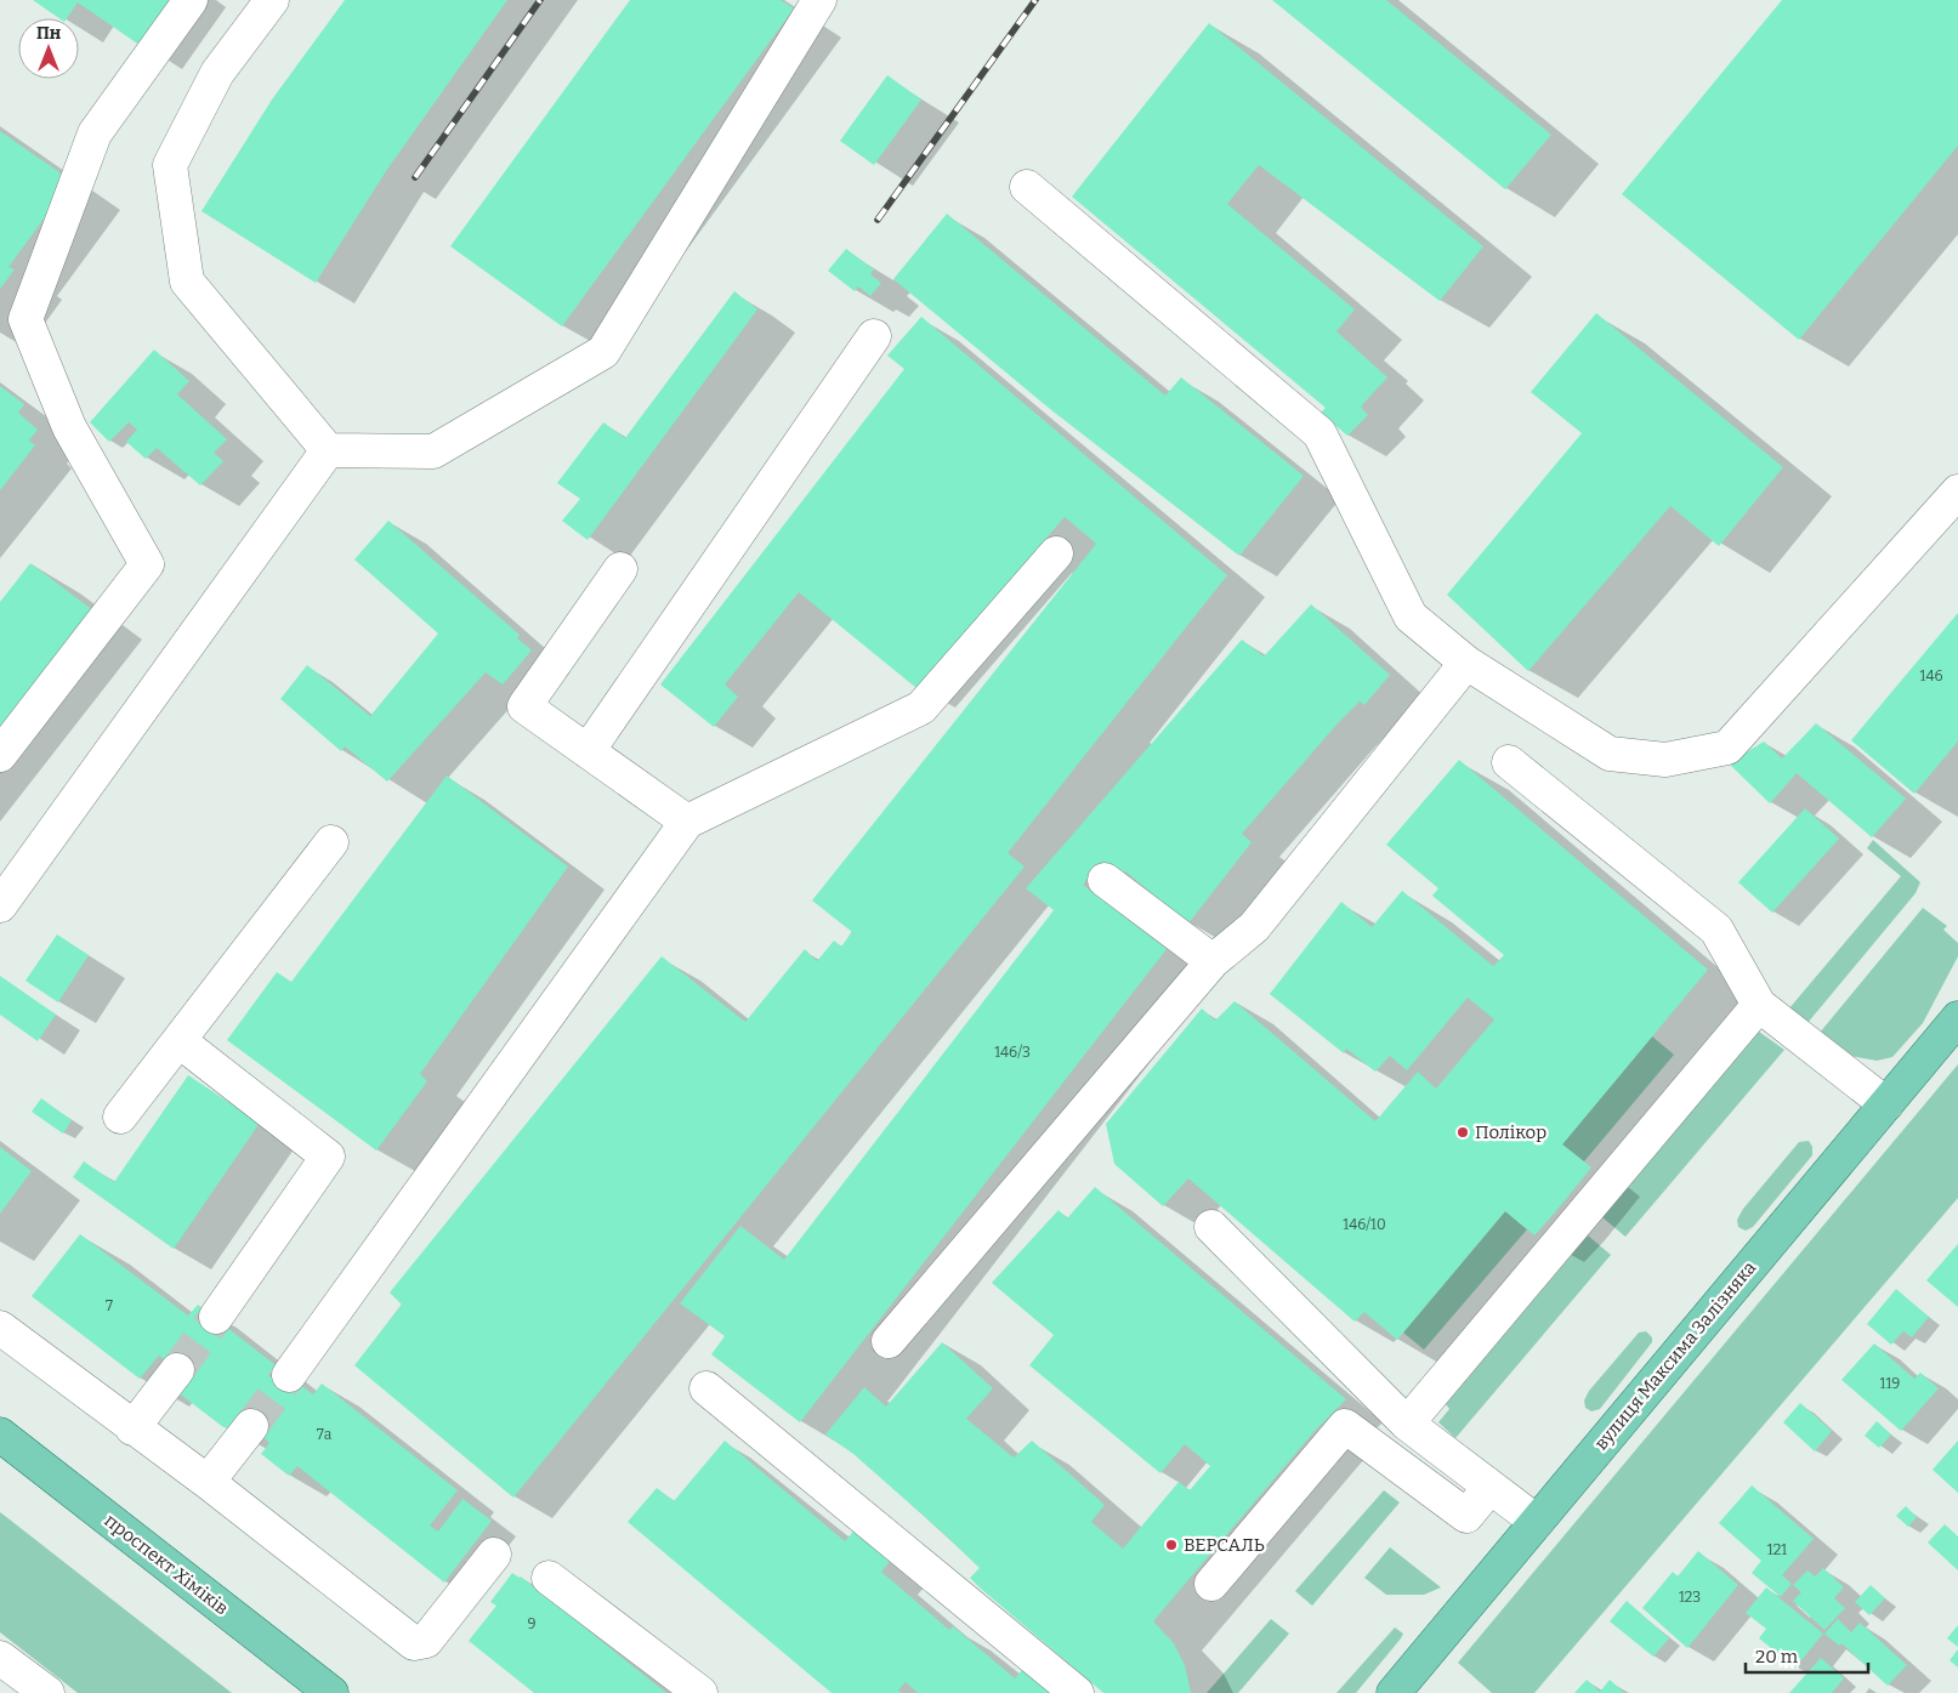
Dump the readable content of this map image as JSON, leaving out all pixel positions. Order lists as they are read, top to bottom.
{
  "streets": {
    "main road": ["вулиця Максима Залізняка", "проспект Хіміків"]
  },
  "places": ["Полікор", "ВЕРСАЛЬ"],
  "house_numbers": [
    "146",
    "146/3",
    "146/10",
    "7",
    "119",
    "7а",
    "121",
    "123",
    "9"
  ],
  "scale_bar": "20 m",
  "north": "top"
}
